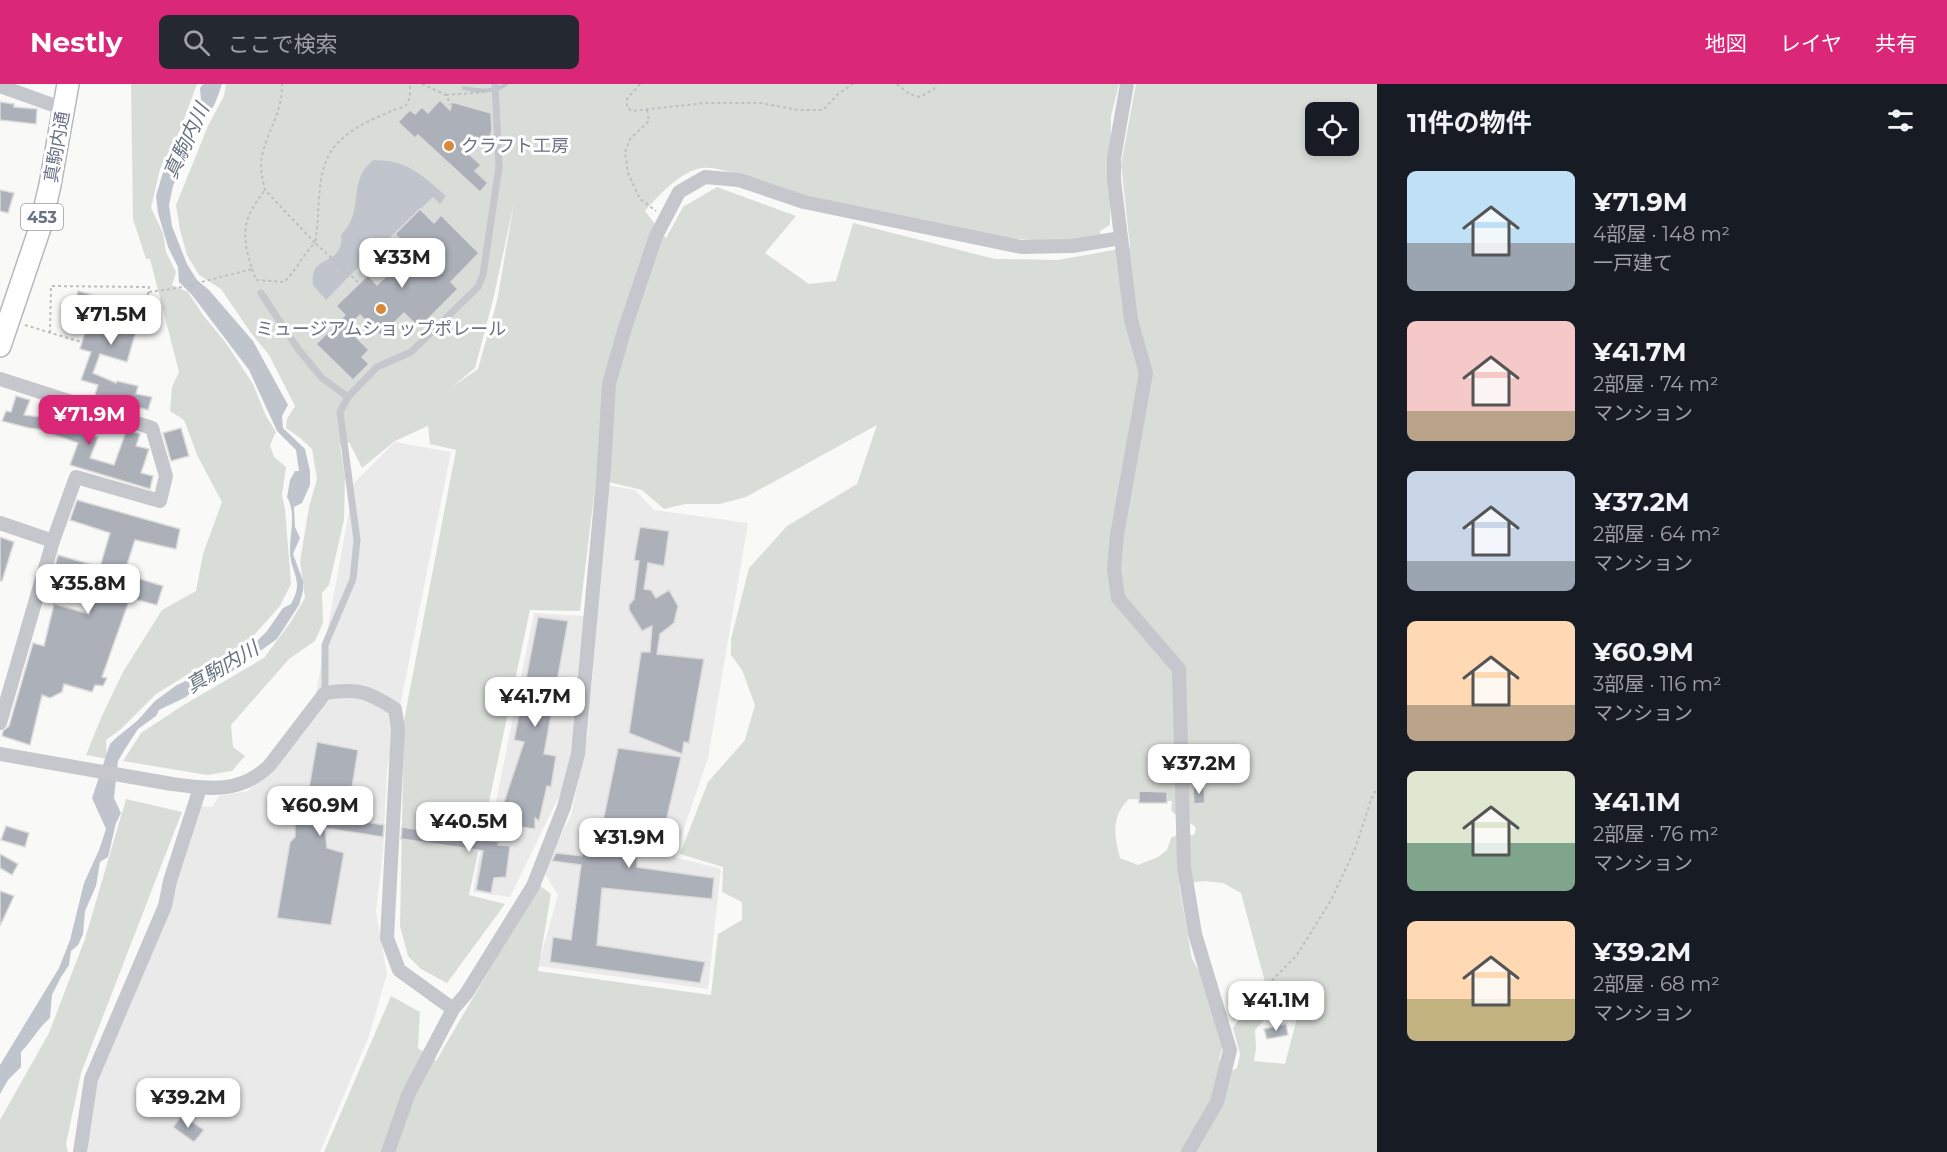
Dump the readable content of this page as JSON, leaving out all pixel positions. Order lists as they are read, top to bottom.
{
  "streets": {
    "highway": ["真駒内通", "453"]
  },
  "water": ["真駒内川"],
  "places": ["クラフト工房", "ミュージアムショップポレール"],
  "page": {
    "header": "Nestly",
    "search": "ここで検索",
    "nav": ["地図", "レイヤ", "共有"],
    "heading": "11件の物件",
    "list": [
      {
        "name": "¥71.9M",
        "note": "4部屋 · 148 m² · 一戸建て"
      },
      {
        "name": "¥41.7M",
        "note": "2部屋 · 74 m² · マンション"
      },
      {
        "name": "¥37.2M",
        "note": "2部屋 · 64 m² · マンション"
      },
      {
        "name": "¥60.9M",
        "note": "3部屋 · 116 m² · マンション"
      },
      {
        "name": "¥41.1M",
        "note": "2部屋 · 76 m² · マンション"
      },
      {
        "name": "¥39.2M",
        "note": "2部屋 · 68 m² · マンション"
      }
    ],
    "price": [
      "¥33M",
      "¥71.5M",
      "¥71.9M",
      "¥35.8M",
      "¥41.7M",
      "¥37.2M",
      "¥60.9M",
      "¥40.5M",
      "¥31.9M",
      "¥41.1M",
      "¥39.2M"
    ]
  }
}
